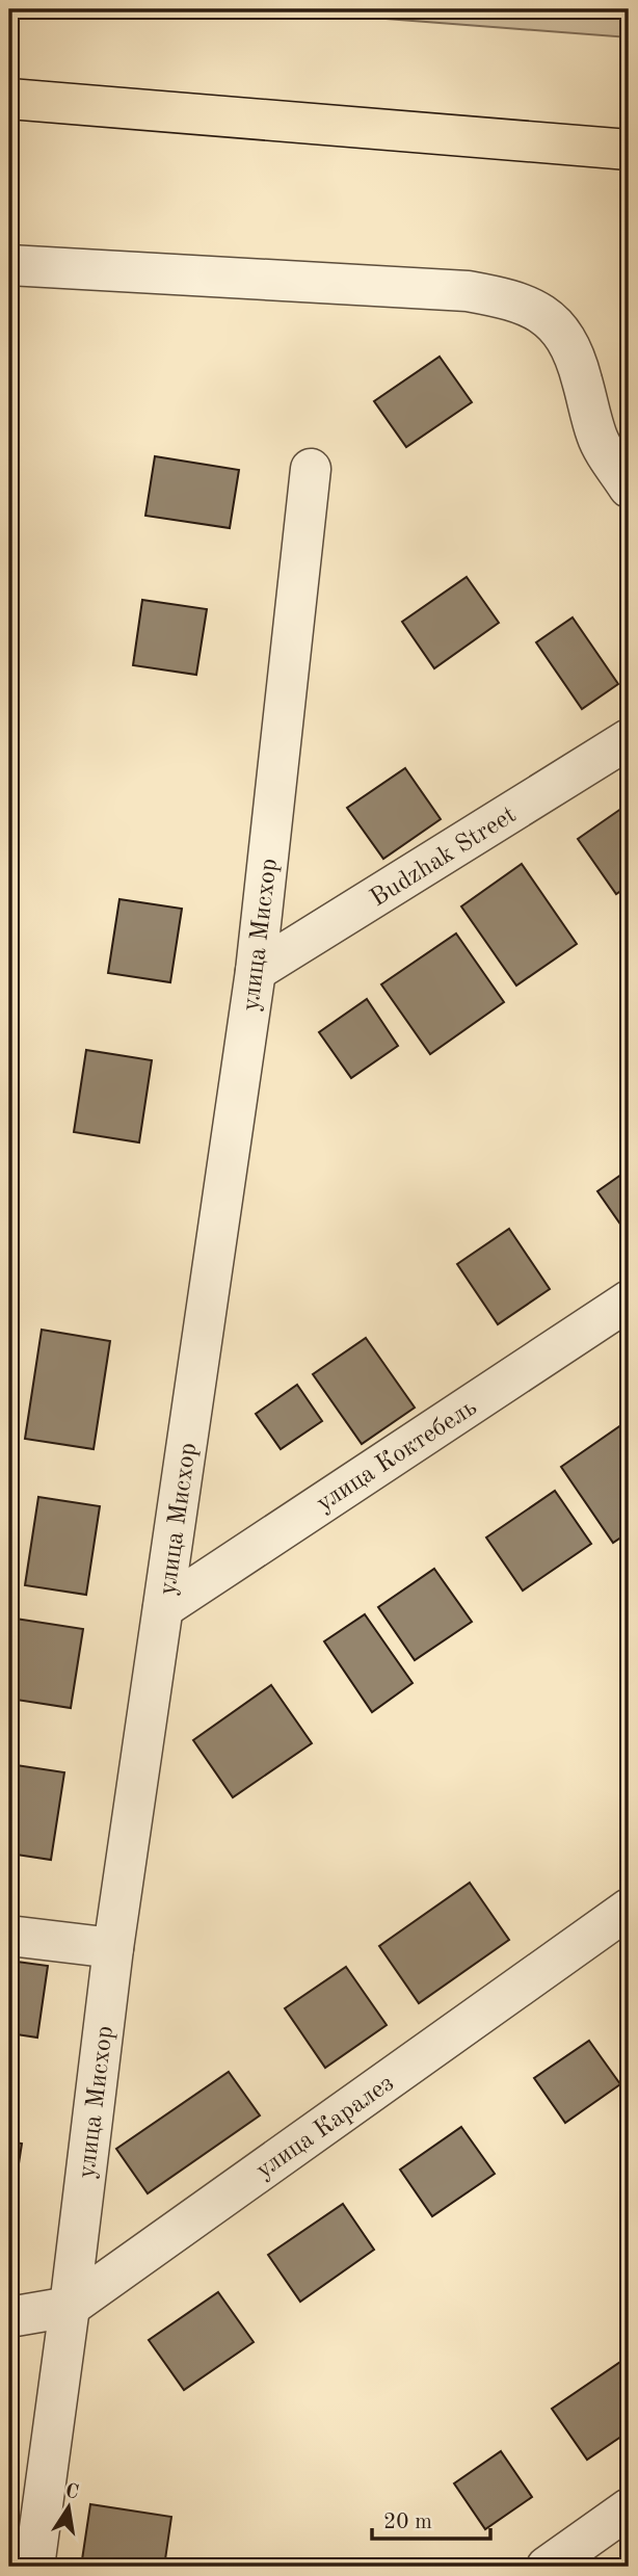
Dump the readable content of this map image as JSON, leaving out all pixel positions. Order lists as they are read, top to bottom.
{
  "streets": {
    "street": [
      "Budzhak Street",
      "улица Мисхор",
      "улица Коктебель",
      "улица Каралез"
    ]
  },
  "crossings": [
    ["Budzhak Street", "улица Мисхор"],
    ["улица Мисхор", "улица Коктебель"],
    ["улица Мисхор", "улица Каралез"]
  ],
  "scale_bar": "20 m",
  "north": "top"
}
